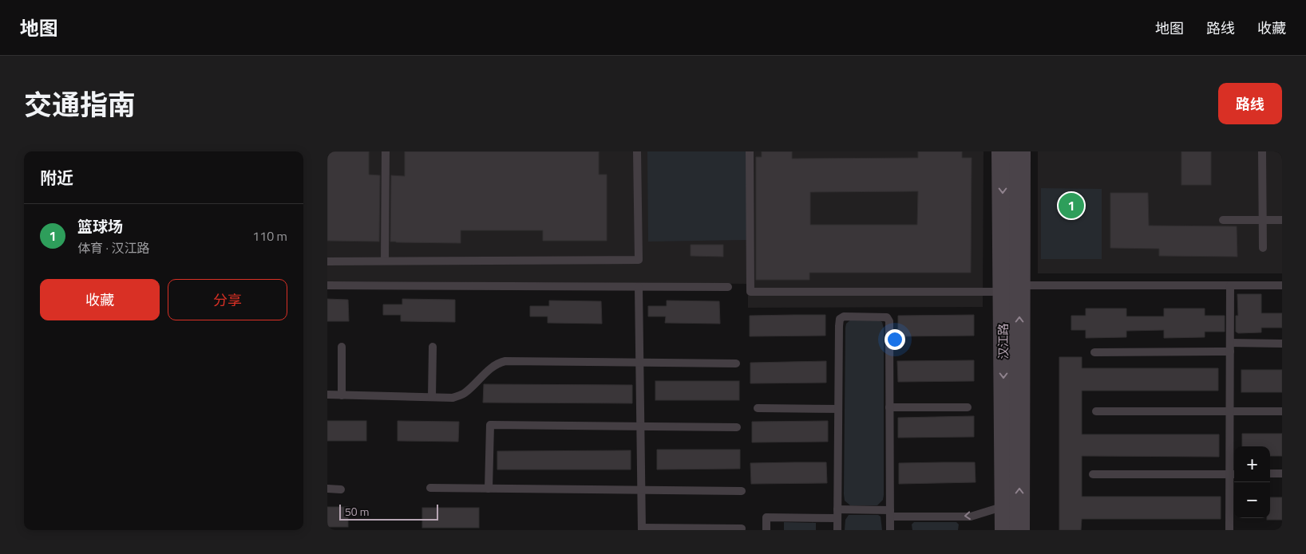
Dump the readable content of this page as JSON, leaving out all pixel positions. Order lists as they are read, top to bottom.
{
  "streets": {
    "street": ["汉江路"]
  },
  "scale_bar": "50 m",
  "page": {
    "header": "地图",
    "nav": ["地图", "路线", "收藏"],
    "title": "交通指南",
    "buttons": [
      "路线",
      ["收藏", "分享"]
    ],
    "heading": "附近",
    "pins": "1",
    "list": [
      {
        "mark": "1",
        "name": "篮球场",
        "note": "体育 · 汉江路",
        "value": "110 m"
      }
    ],
    "map_buttons": ["+", "−"],
    "scale": "50 m"
  }
}
